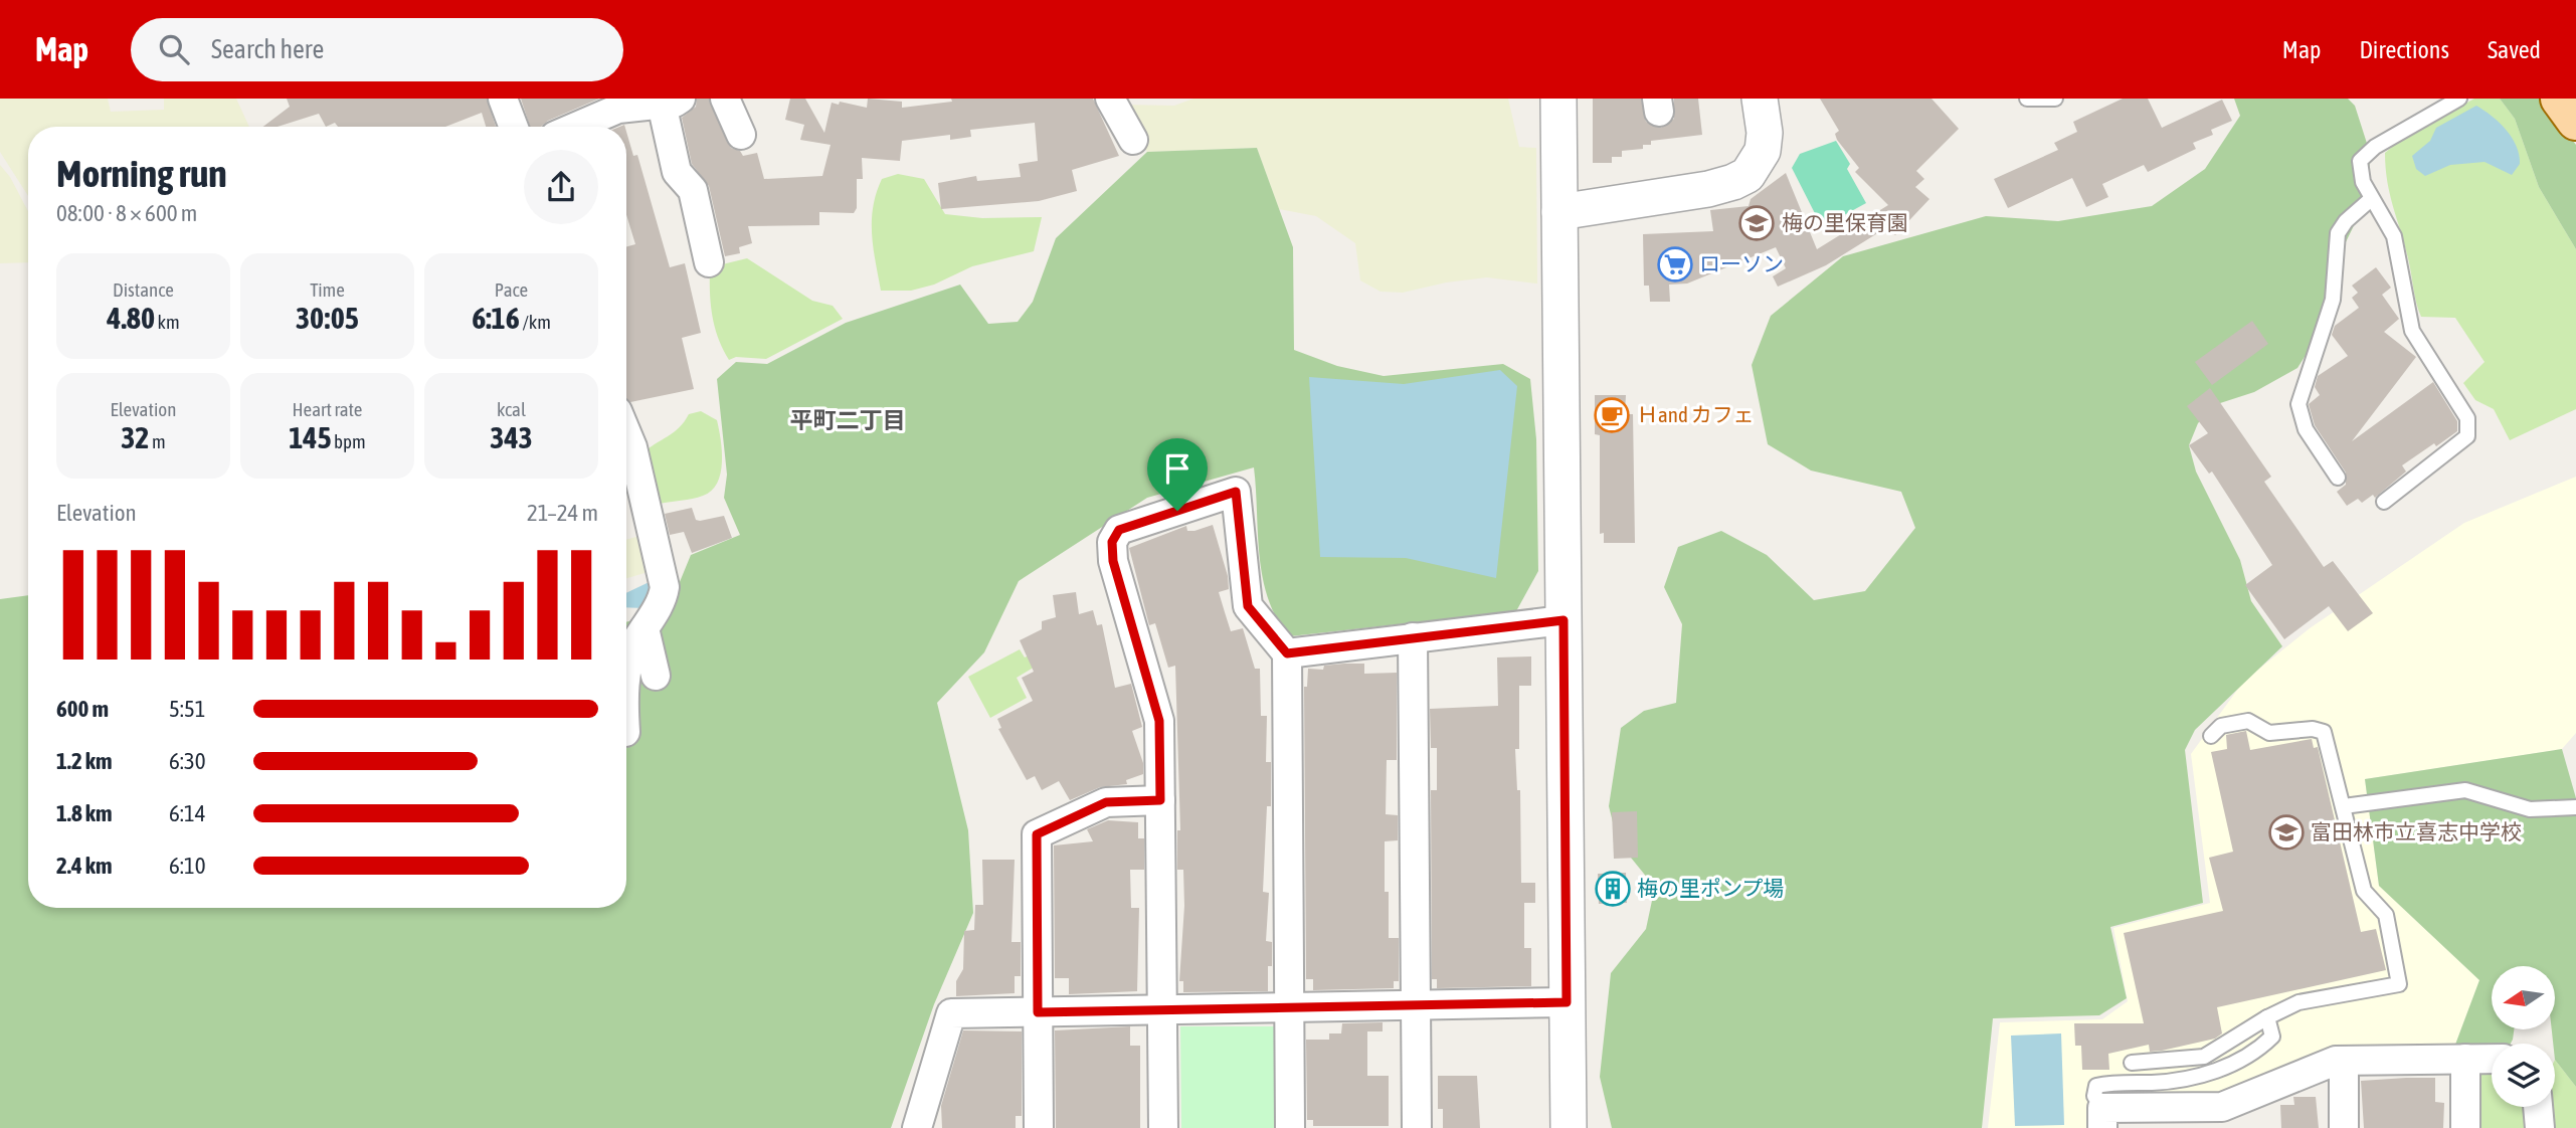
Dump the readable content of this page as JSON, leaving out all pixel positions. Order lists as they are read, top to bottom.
{
  "districts": ["平町二丁目"],
  "places": {
    "school or university": ["梅の里保育園", "富田林市立喜志中学校"],
    "supermarket": ["ローソン"],
    "cafe": ["Ｈand カフェ"],
    "building": ["梅の里ポンプ場"]
  },
  "north": "left",
  "page": {
    "header": "Map",
    "search": "Search here",
    "nav": ["Map", "Directions", "Saved"],
    "heading": ["Morning run", "08:00 · 8 × 600 m"],
    "stats": [
      ["Distance", "4.80 km"],
      ["Time", "30:05"],
      ["Pace", "6:16 /km"],
      ["Elevation", "32 m"],
      ["Heart rate", "145 bpm"],
      ["kcal", "343"]
    ],
    "chart": ["Elevation", "21–24 m"],
    "list": [
      {
        "name": "600 m",
        "note": "5:51"
      },
      {
        "name": "1.2 km",
        "note": "6:30"
      },
      {
        "name": "1.8 km",
        "note": "6:14"
      },
      {
        "name": "2.4 km",
        "note": "6:10"
      }
    ]
  }
}
